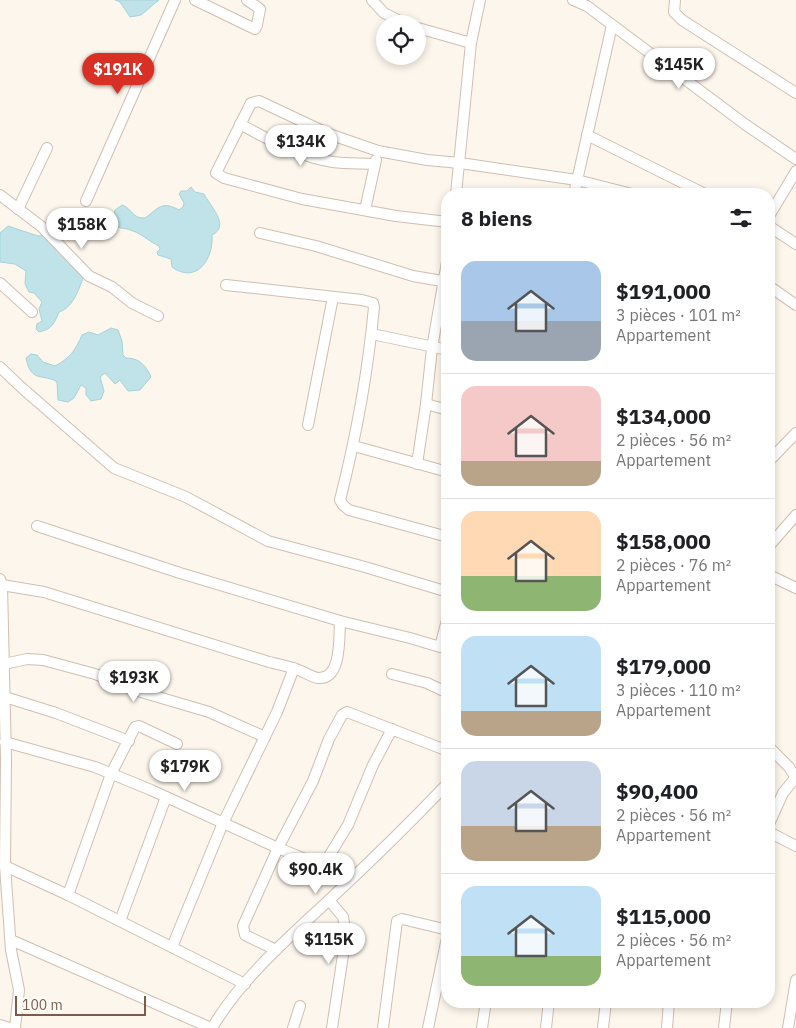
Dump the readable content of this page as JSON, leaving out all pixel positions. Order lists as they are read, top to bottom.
{
  "scale_bar": "100 m",
  "page": {
    "price": [
      "$145K",
      "$191K",
      "$134K",
      "$158K",
      "$193K",
      "$179K",
      "$90.4K",
      "$115K"
    ],
    "heading": "8 biens",
    "list": [
      {
        "name": "$191,000",
        "note": "3 pièces · 101 m² · Appartement"
      },
      {
        "name": "$134,000",
        "note": "2 pièces · 56 m² · Appartement"
      },
      {
        "name": "$158,000",
        "note": "2 pièces · 76 m² · Appartement"
      },
      {
        "name": "$179,000",
        "note": "3 pièces · 110 m² · Appartement"
      },
      {
        "name": "$90,400",
        "note": "2 pièces · 56 m² · Appartement"
      },
      {
        "name": "$115,000",
        "note": "2 pièces · 56 m² · Appartement"
      }
    ],
    "scale": "100 m"
  }
}
